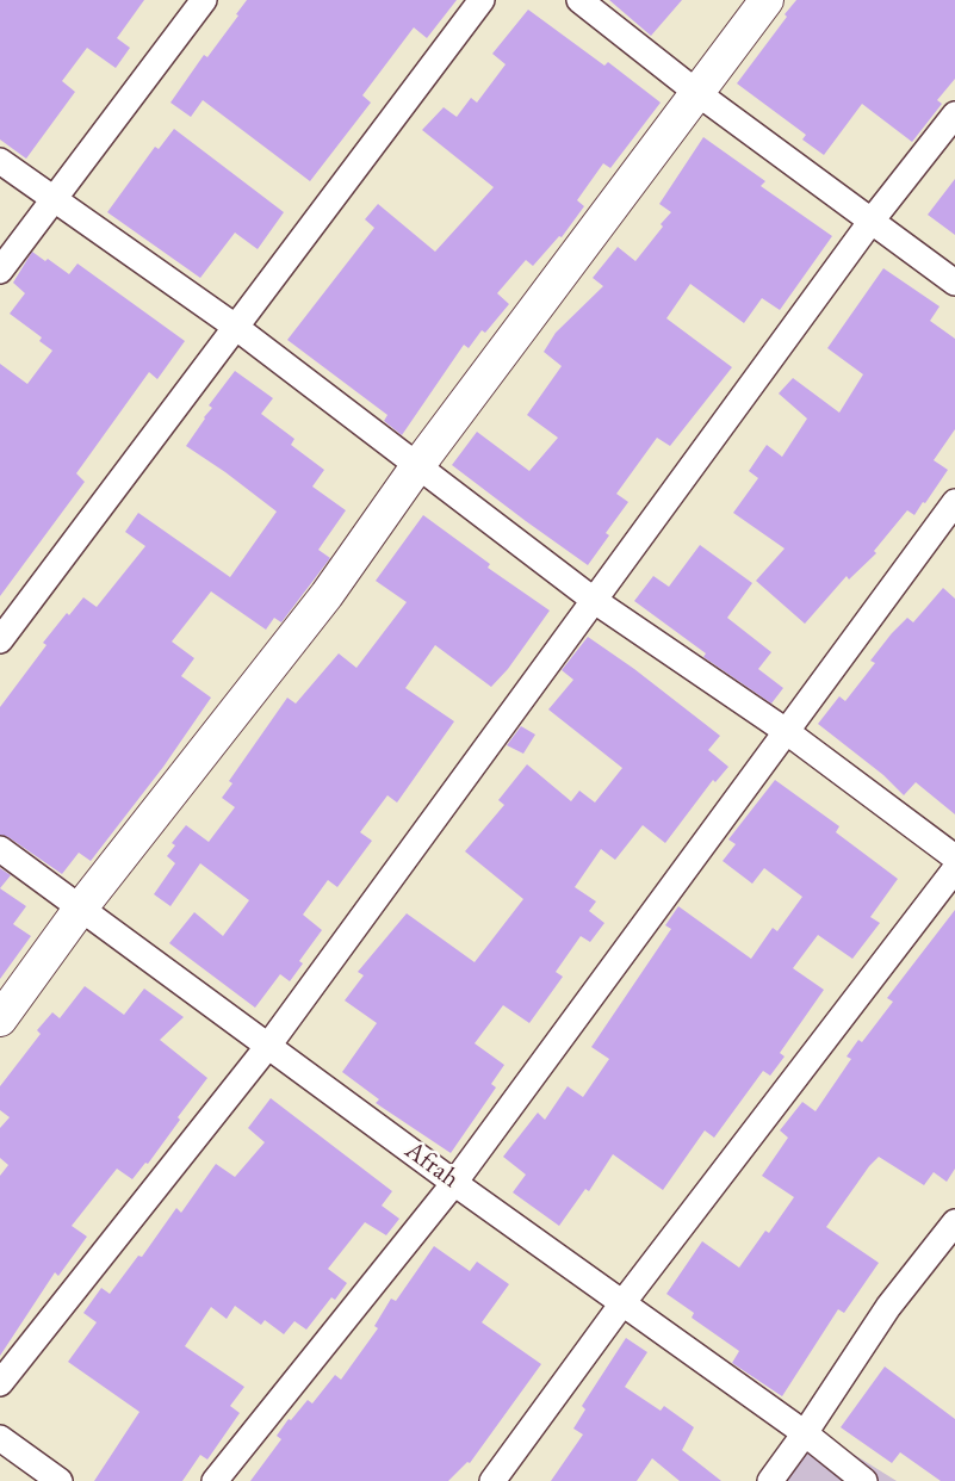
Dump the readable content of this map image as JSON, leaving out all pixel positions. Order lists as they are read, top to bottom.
{
  "streets": {
    "street": ["Afrah"]
  }
}
